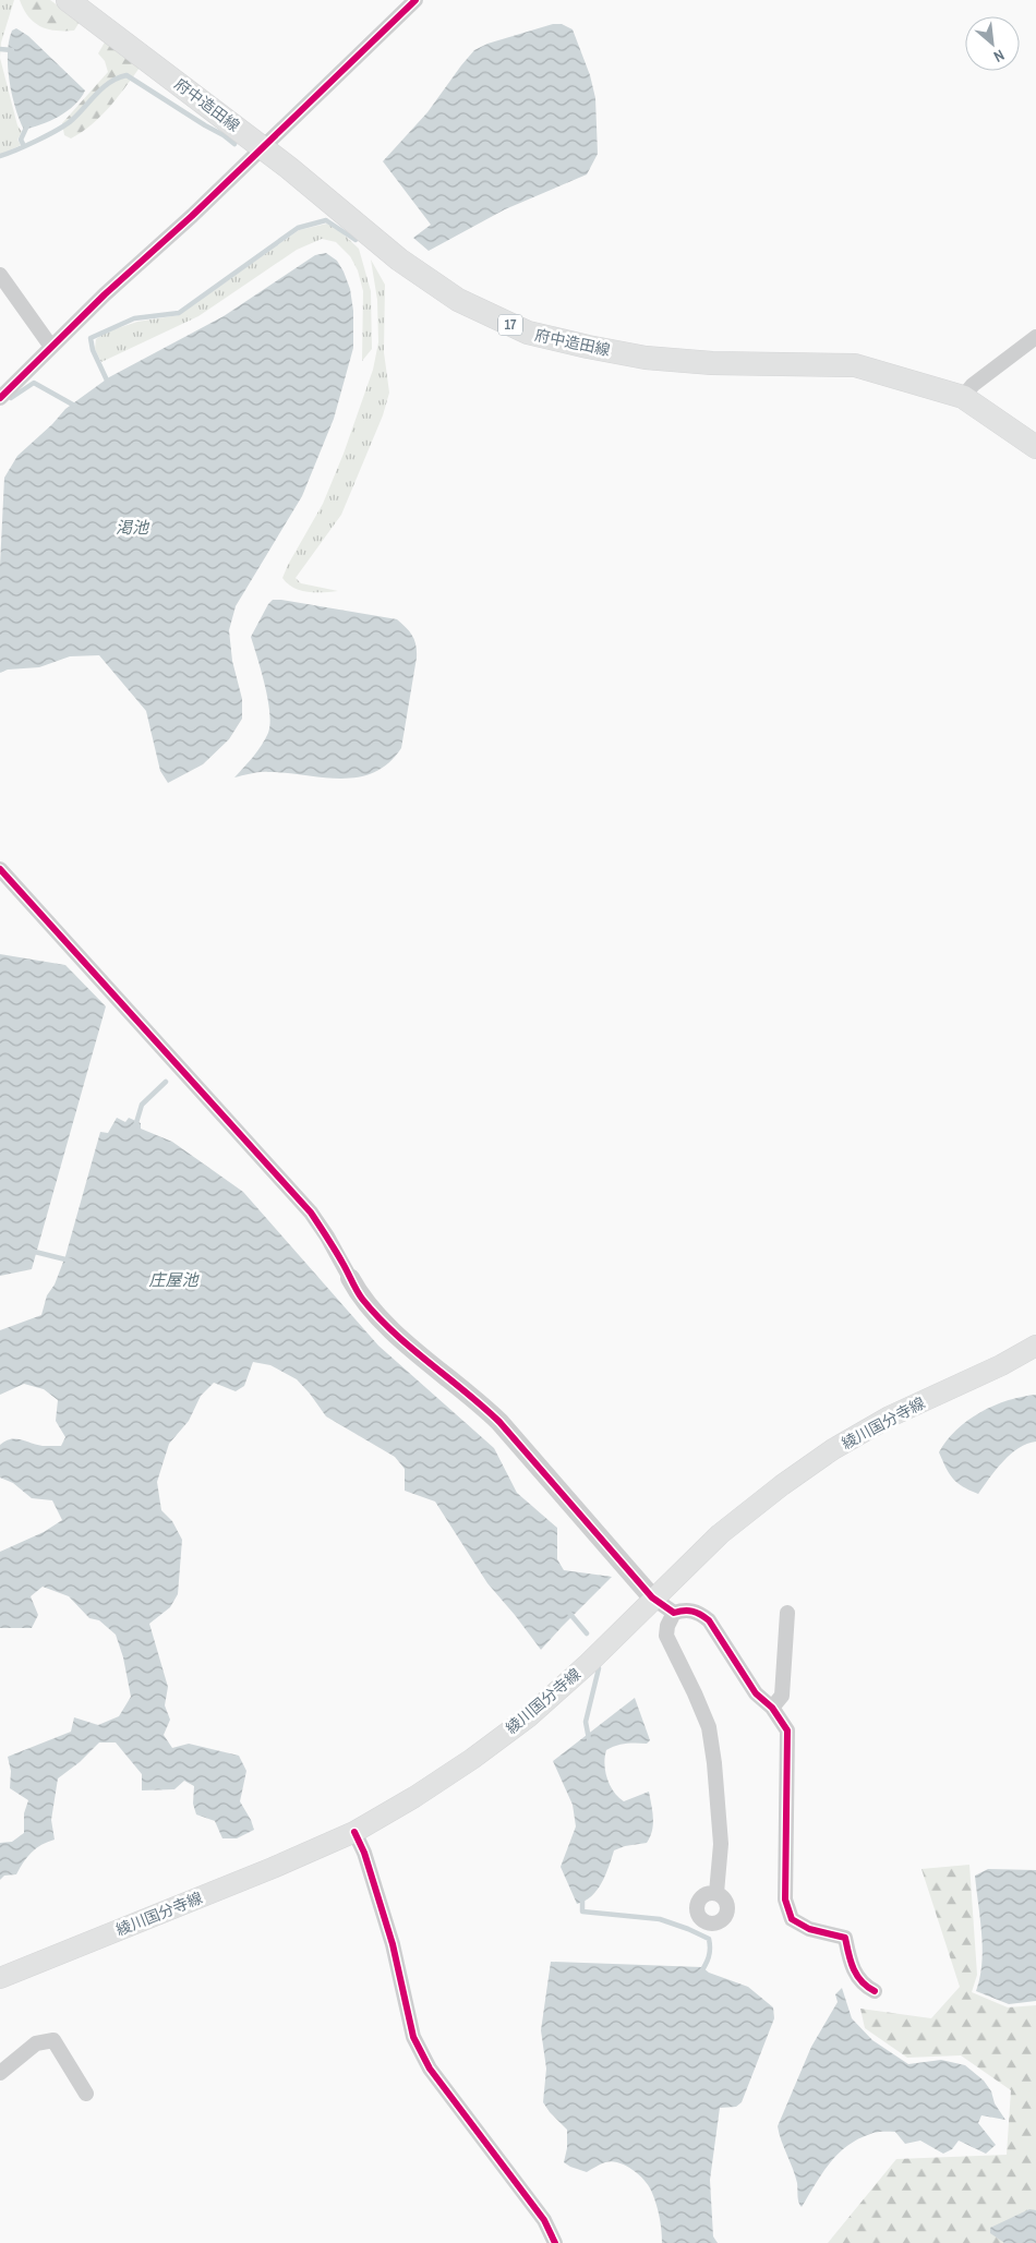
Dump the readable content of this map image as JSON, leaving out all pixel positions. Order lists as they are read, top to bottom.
{
  "streets": {
    "main road": ["府中造田線", "17", "綾川国分寺線"]
  },
  "water": ["渇池", "庄屋池"],
  "north": "bottom right"
}
